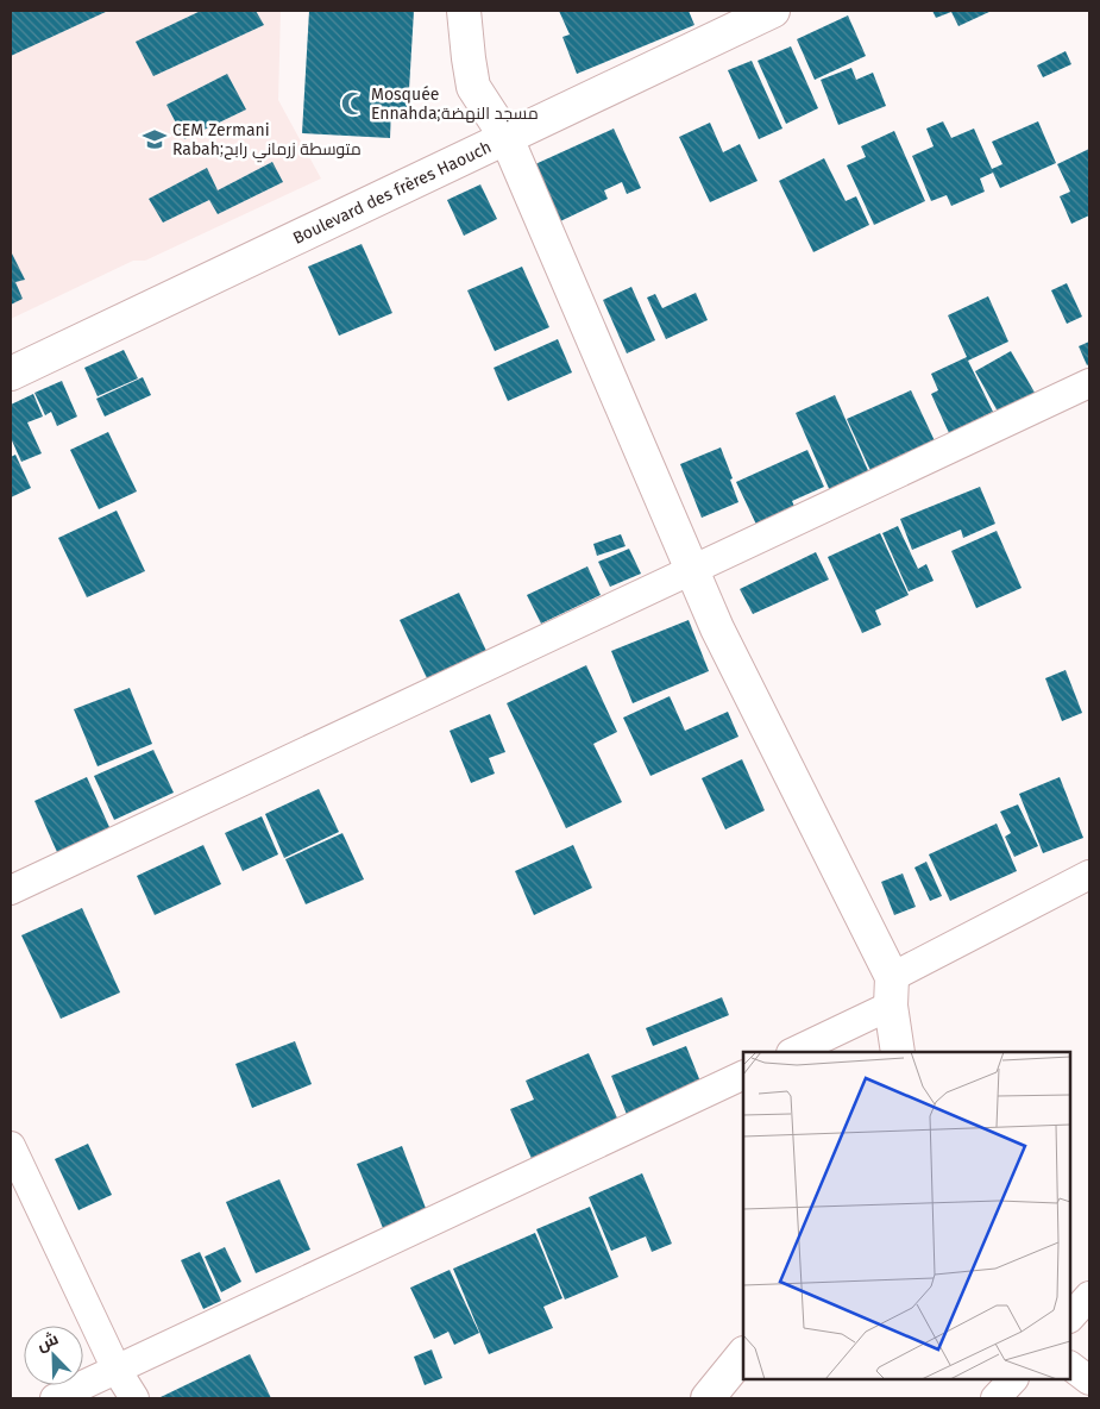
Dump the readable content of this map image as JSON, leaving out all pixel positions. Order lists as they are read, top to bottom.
{
  "streets": {
    "main road": ["Boulevard des frères Haouch"]
  },
  "places": {
    "mosque": ["Mosquée Ennahda;مسجد النهضة"],
    "school or university": ["CEM Zermani Rabah;متوسطة زرماني رابح"]
  },
  "north": "top left"
}
